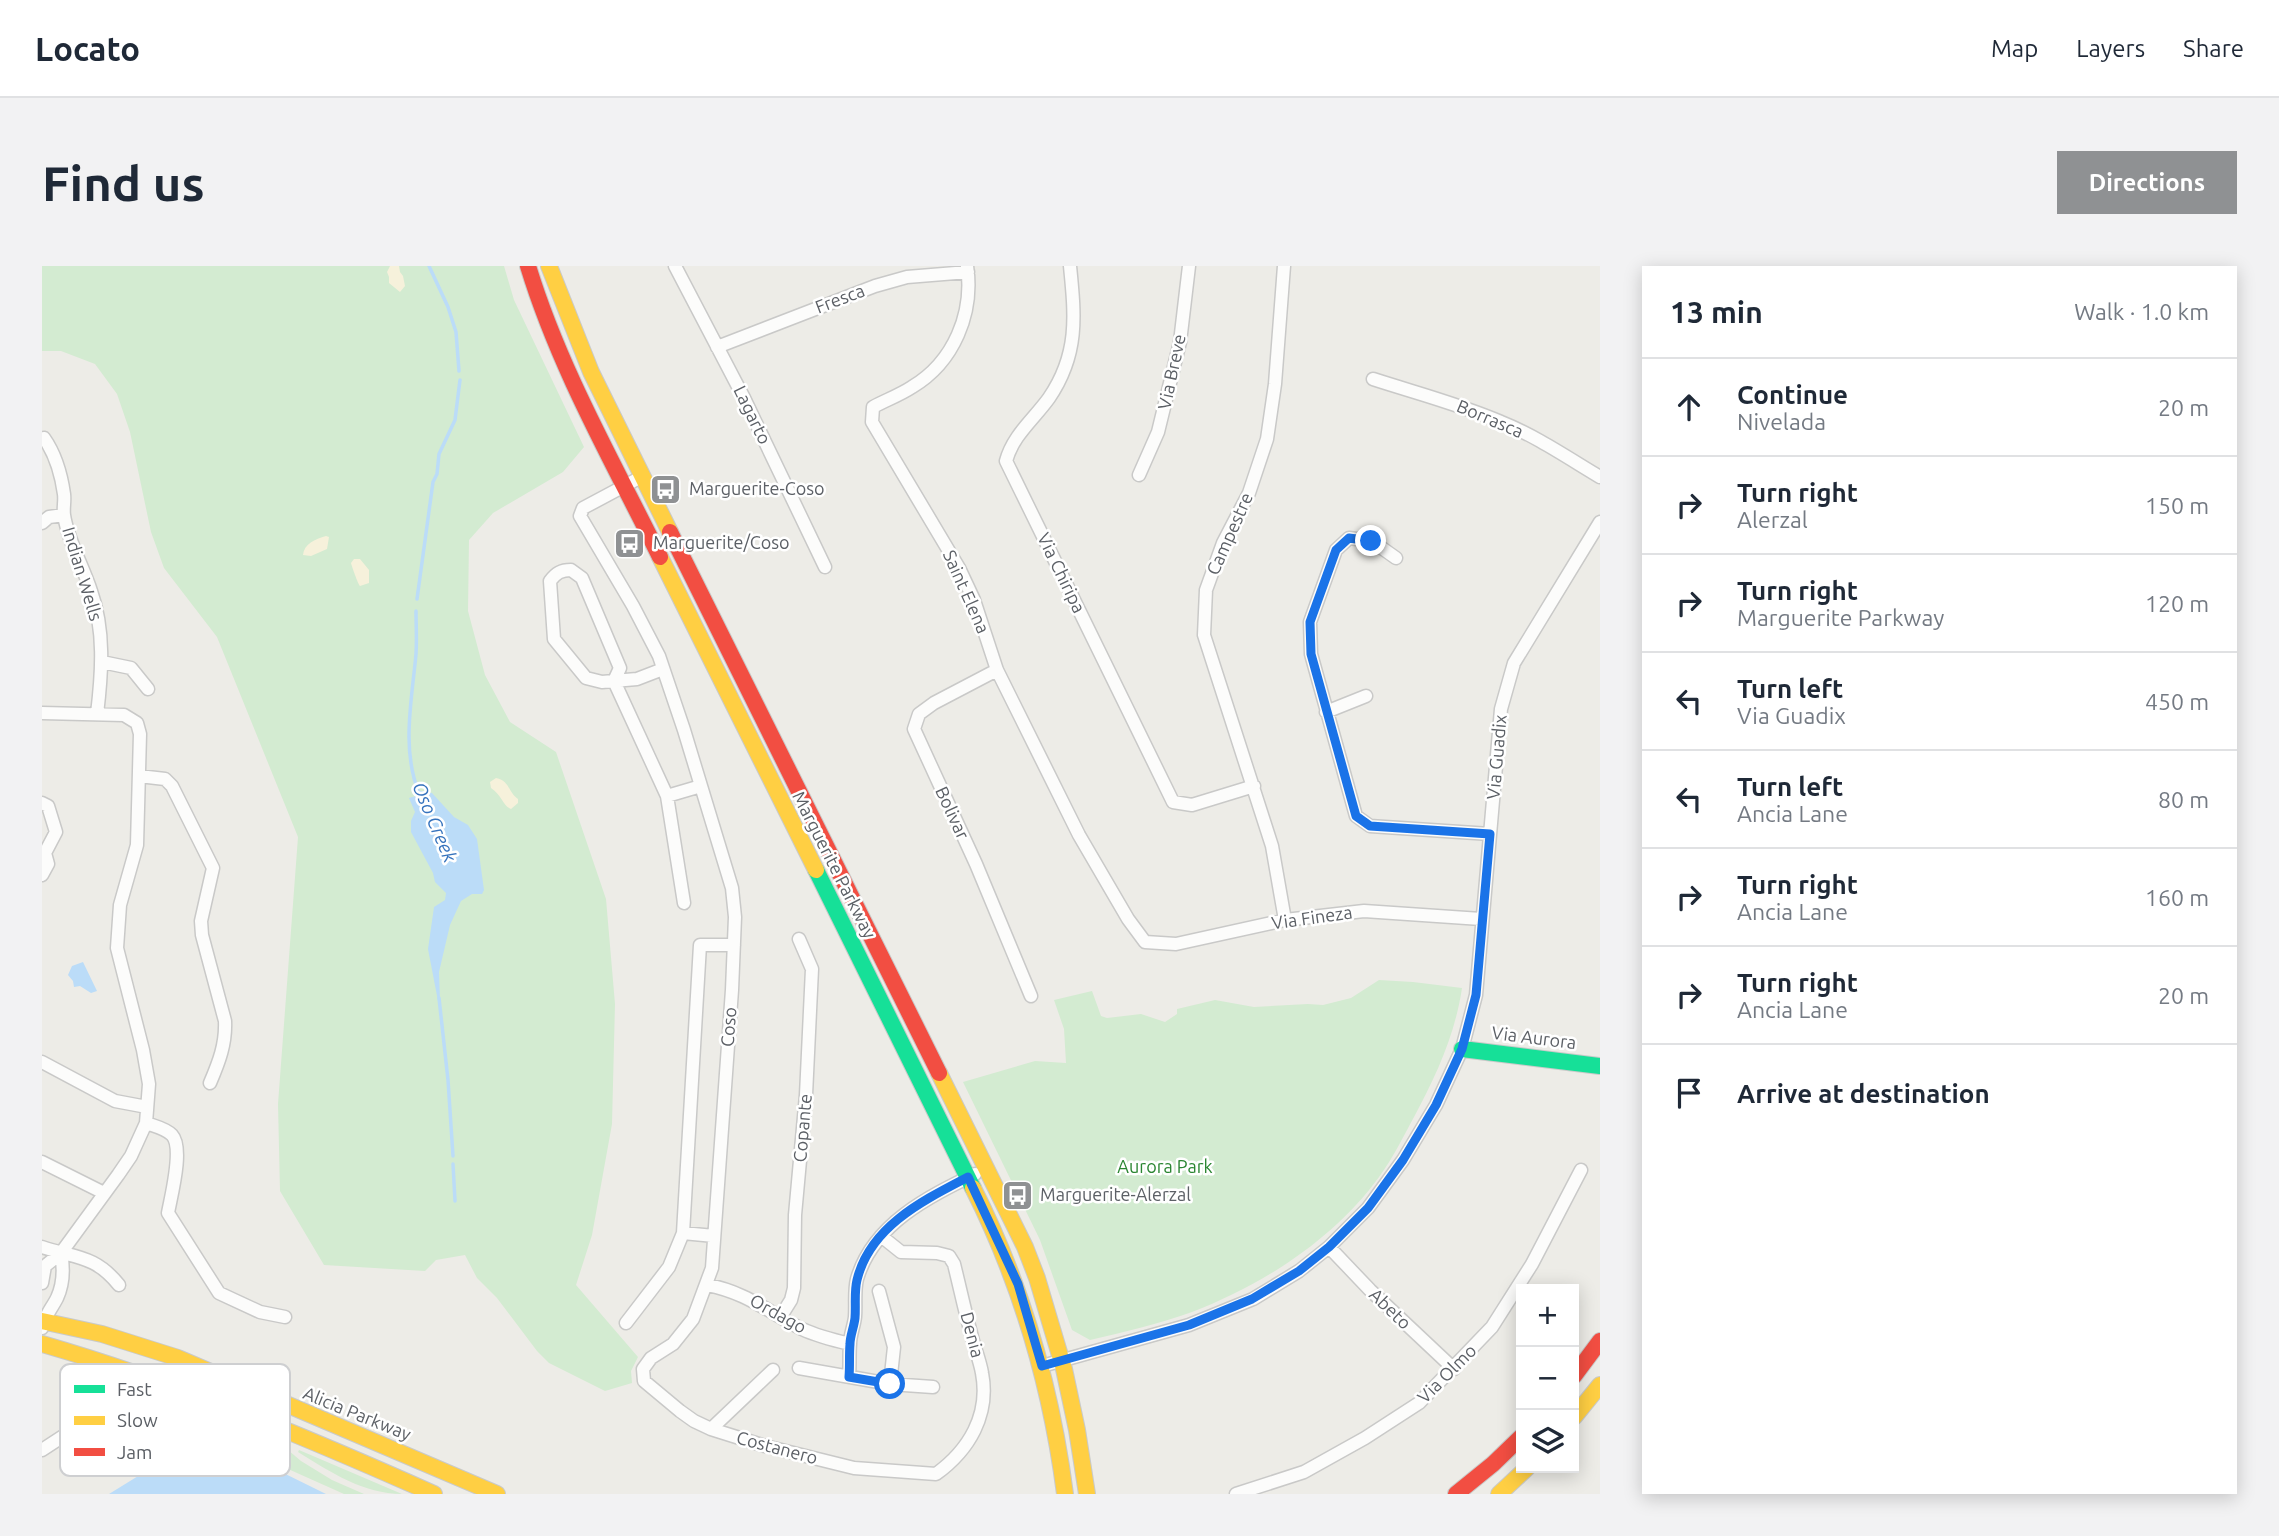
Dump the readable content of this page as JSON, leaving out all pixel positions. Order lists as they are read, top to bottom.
{
  "streets": {
    "main road": ["Marguerite Parkway", "Via Aurora", "Alicia Parkway"],
    "street": [
      "Fresca",
      "Via Breve",
      "Lagarto",
      "Borrasca",
      "Campestre",
      "Via Chiripa",
      "Indian Wells",
      "Saint Elena",
      "Via Guadix",
      "Bolivar",
      "Via Fineza",
      "Coso",
      "Copante",
      "Abeto",
      "Ordago",
      "Denia",
      "Via Olmo",
      "Costanero"
    ]
  },
  "crossings": [
    ["Fresca", "Lagarto"],
    ["Fresca", "Saint Elena"],
    ["Campestre", "Via Chiripa"],
    ["Campestre", "Via Fineza"],
    ["Saint Elena", "Bolivar"],
    ["Saint Elena", "Via Fineza"],
    ["Via Guadix", "Marguerite Parkway"],
    ["Via Guadix", "Via Fineza"],
    ["Via Guadix", "Via Aurora"],
    ["Via Guadix", "Abeto"],
    ["Marguerite Parkway", "Coso"],
    ["Coso", "Ordago"],
    ["Coso", "Costanero"],
    ["Copante", "Ordago"],
    ["Abeto", "Via Olmo"],
    ["Denia", "Costanero"]
  ],
  "water": ["Oso Creek"],
  "parks": ["Aurora Park"],
  "places": {
    "bus stop": ["Marguerite-Coso", "Marguerite/Coso", "Marguerite-Alerzal"]
  },
  "legend": ["Fast", "Slow", "Jam"],
  "page": {
    "header": "Locato",
    "nav": ["Map", "Layers", "Share"],
    "buttons": "Directions",
    "title": "Find us",
    "heading": ["13 min", "Walk · 1.0 km"],
    "list": [
      ["Continue", "Nivelada", "20 m"],
      ["Turn right", "Alerzal", "150 m"],
      ["Turn right", "Marguerite Parkway", "120 m"],
      ["Turn left", "Via Guadix", "450 m"],
      ["Turn left", "Ancia Lane", "80 m"],
      ["Turn right", "Ancia Lane", "160 m"],
      ["Turn right", "Ancia Lane", "20 m"],
      "Arrive at destination"
    ],
    "map_buttons": ["+", "−"]
  }
}
